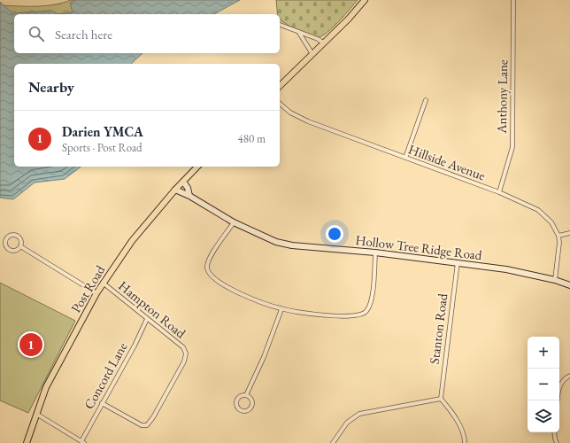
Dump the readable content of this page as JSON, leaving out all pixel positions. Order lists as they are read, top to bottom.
{
  "streets": {
    "main road": ["Hollow Tree Ridge Road", "Post Road"],
    "street": [
      "Anthony Lane",
      "Hillside Avenue",
      "Hampton Road",
      "Stanton Road",
      "Concord Lane"
    ]
  },
  "crossings": [
    ["Anthony Lane", "Hillside Avenue"],
    ["Hollow Tree Ridge Road", "Post Road"],
    ["Hollow Tree Ridge Road", "Stanton Road"],
    ["Post Road", "Hampton Road"],
    ["Hampton Road", "Concord Lane"]
  ],
  "page": {
    "search": "Search here",
    "heading": "Nearby",
    "list": [
      {
        "mark": "1",
        "name": "Darien YMCA",
        "note": "Sports · Post Road",
        "value": "480 m"
      }
    ],
    "pins": "1",
    "map_buttons": ["+", "−"]
  }
}
